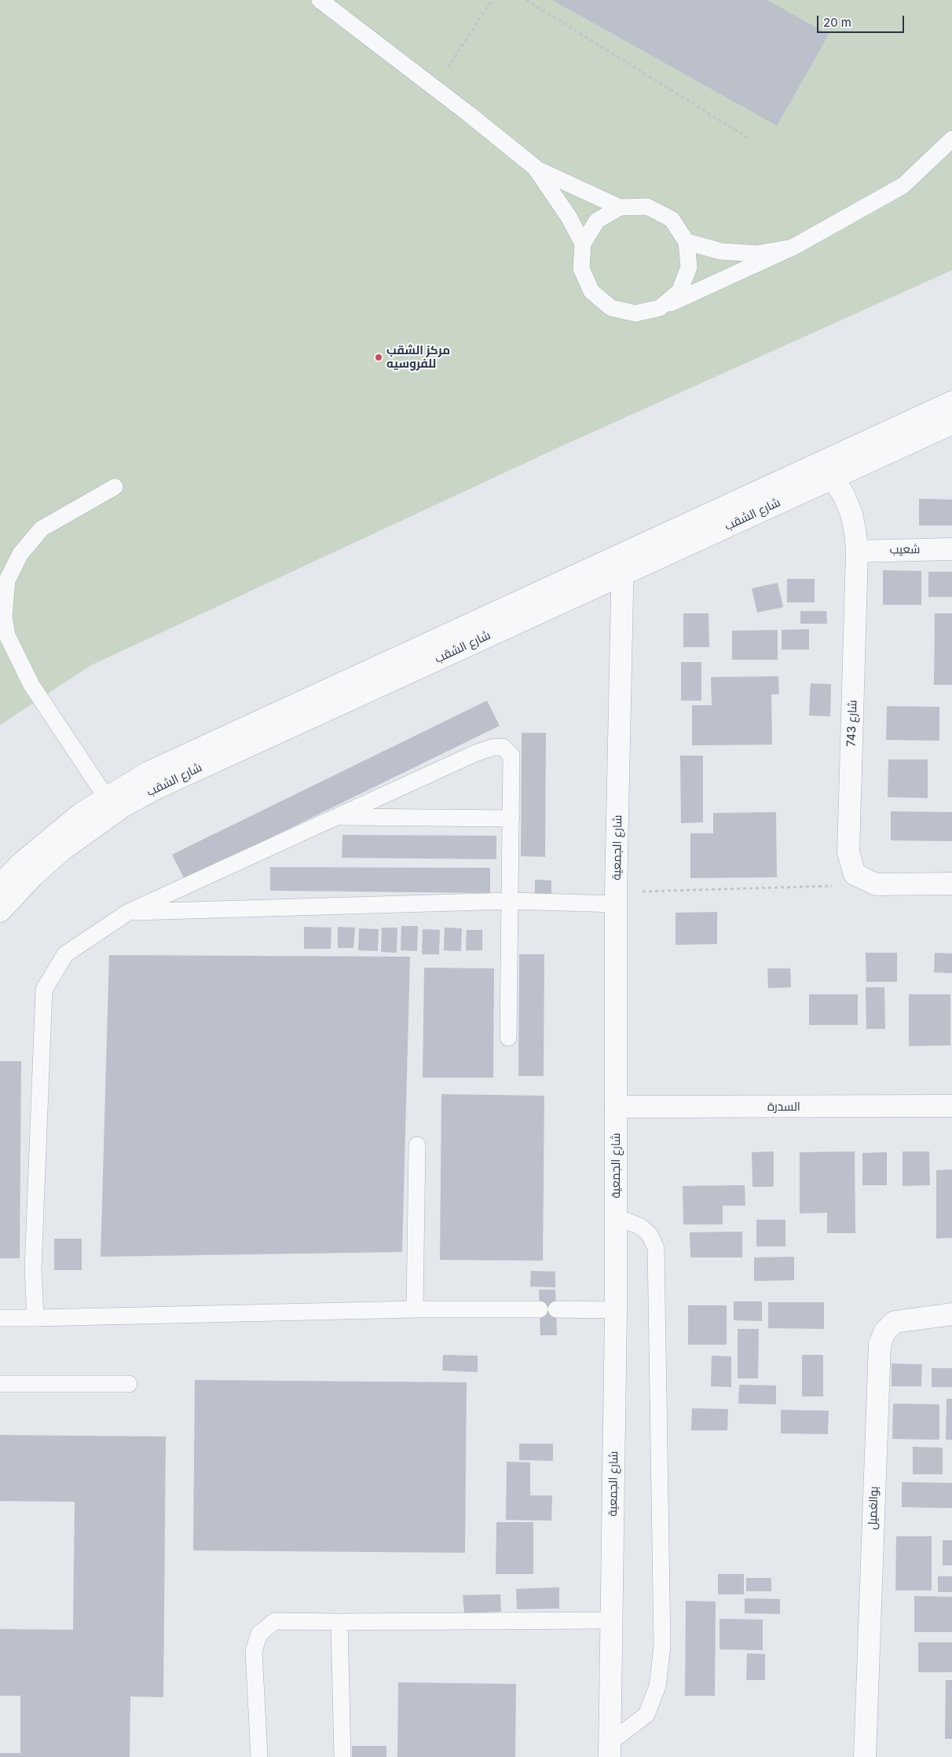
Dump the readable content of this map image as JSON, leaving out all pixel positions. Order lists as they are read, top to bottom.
{
  "streets": {
    "street": [
      "شارع الشقب",
      "شعيب",
      "شارع 743",
      "شارع الجمعية",
      "السدرة",
      "بوالغميل"
    ]
  },
  "crossings": [
    ["شارع الشقب", "شارع 743"],
    ["شارع الشقب", "شارع الجمعية"],
    ["شعيب", "شارع 743"],
    ["شارع الجمعية", "السدرة"]
  ],
  "places": ["مركز الشقب للفروسيه"],
  "scale_bar": "20 m"
}
